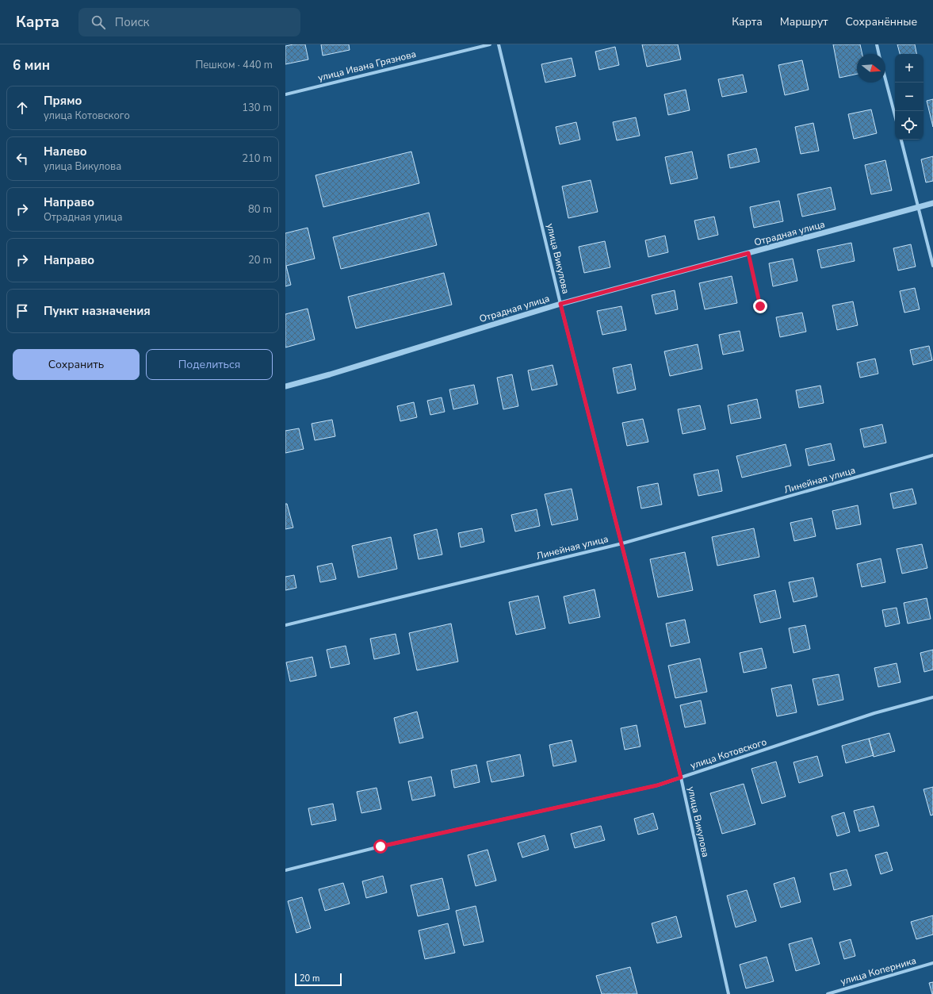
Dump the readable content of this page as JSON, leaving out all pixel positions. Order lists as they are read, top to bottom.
{
  "streets": {
    "street": [
      "улица Ивана Грязнова",
      "Отрадная улица",
      "улица Викулова",
      "Линейная улица",
      "улица Котовского",
      "улица Коперника"
    ]
  },
  "crossings": [
    ["Отрадная улица", "улица Викулова"],
    ["улица Викулова", "Линейная улица"],
    ["улица Викулова", "улица Котовского"]
  ],
  "scale_bar": "20 m",
  "north": "right",
  "page": {
    "header": "Карта",
    "search": "Поиск",
    "nav": ["Карта", "Маршрут", "Сохранённые"],
    "heading": ["6 мин", "Пешком · 440 m"],
    "map_buttons": ["+", "−"],
    "list": [
      ["Прямо", "улица Котовского", "130 m"],
      ["Налево", "улица Викулова", "210 m"],
      ["Направо", "Отрадная улица", "80 m"],
      ["Направо", "20 m"],
      "Пункт назначения"
    ],
    "buttons": ["Сохранить", "Поделиться"],
    "scale": "20 m"
  }
}
